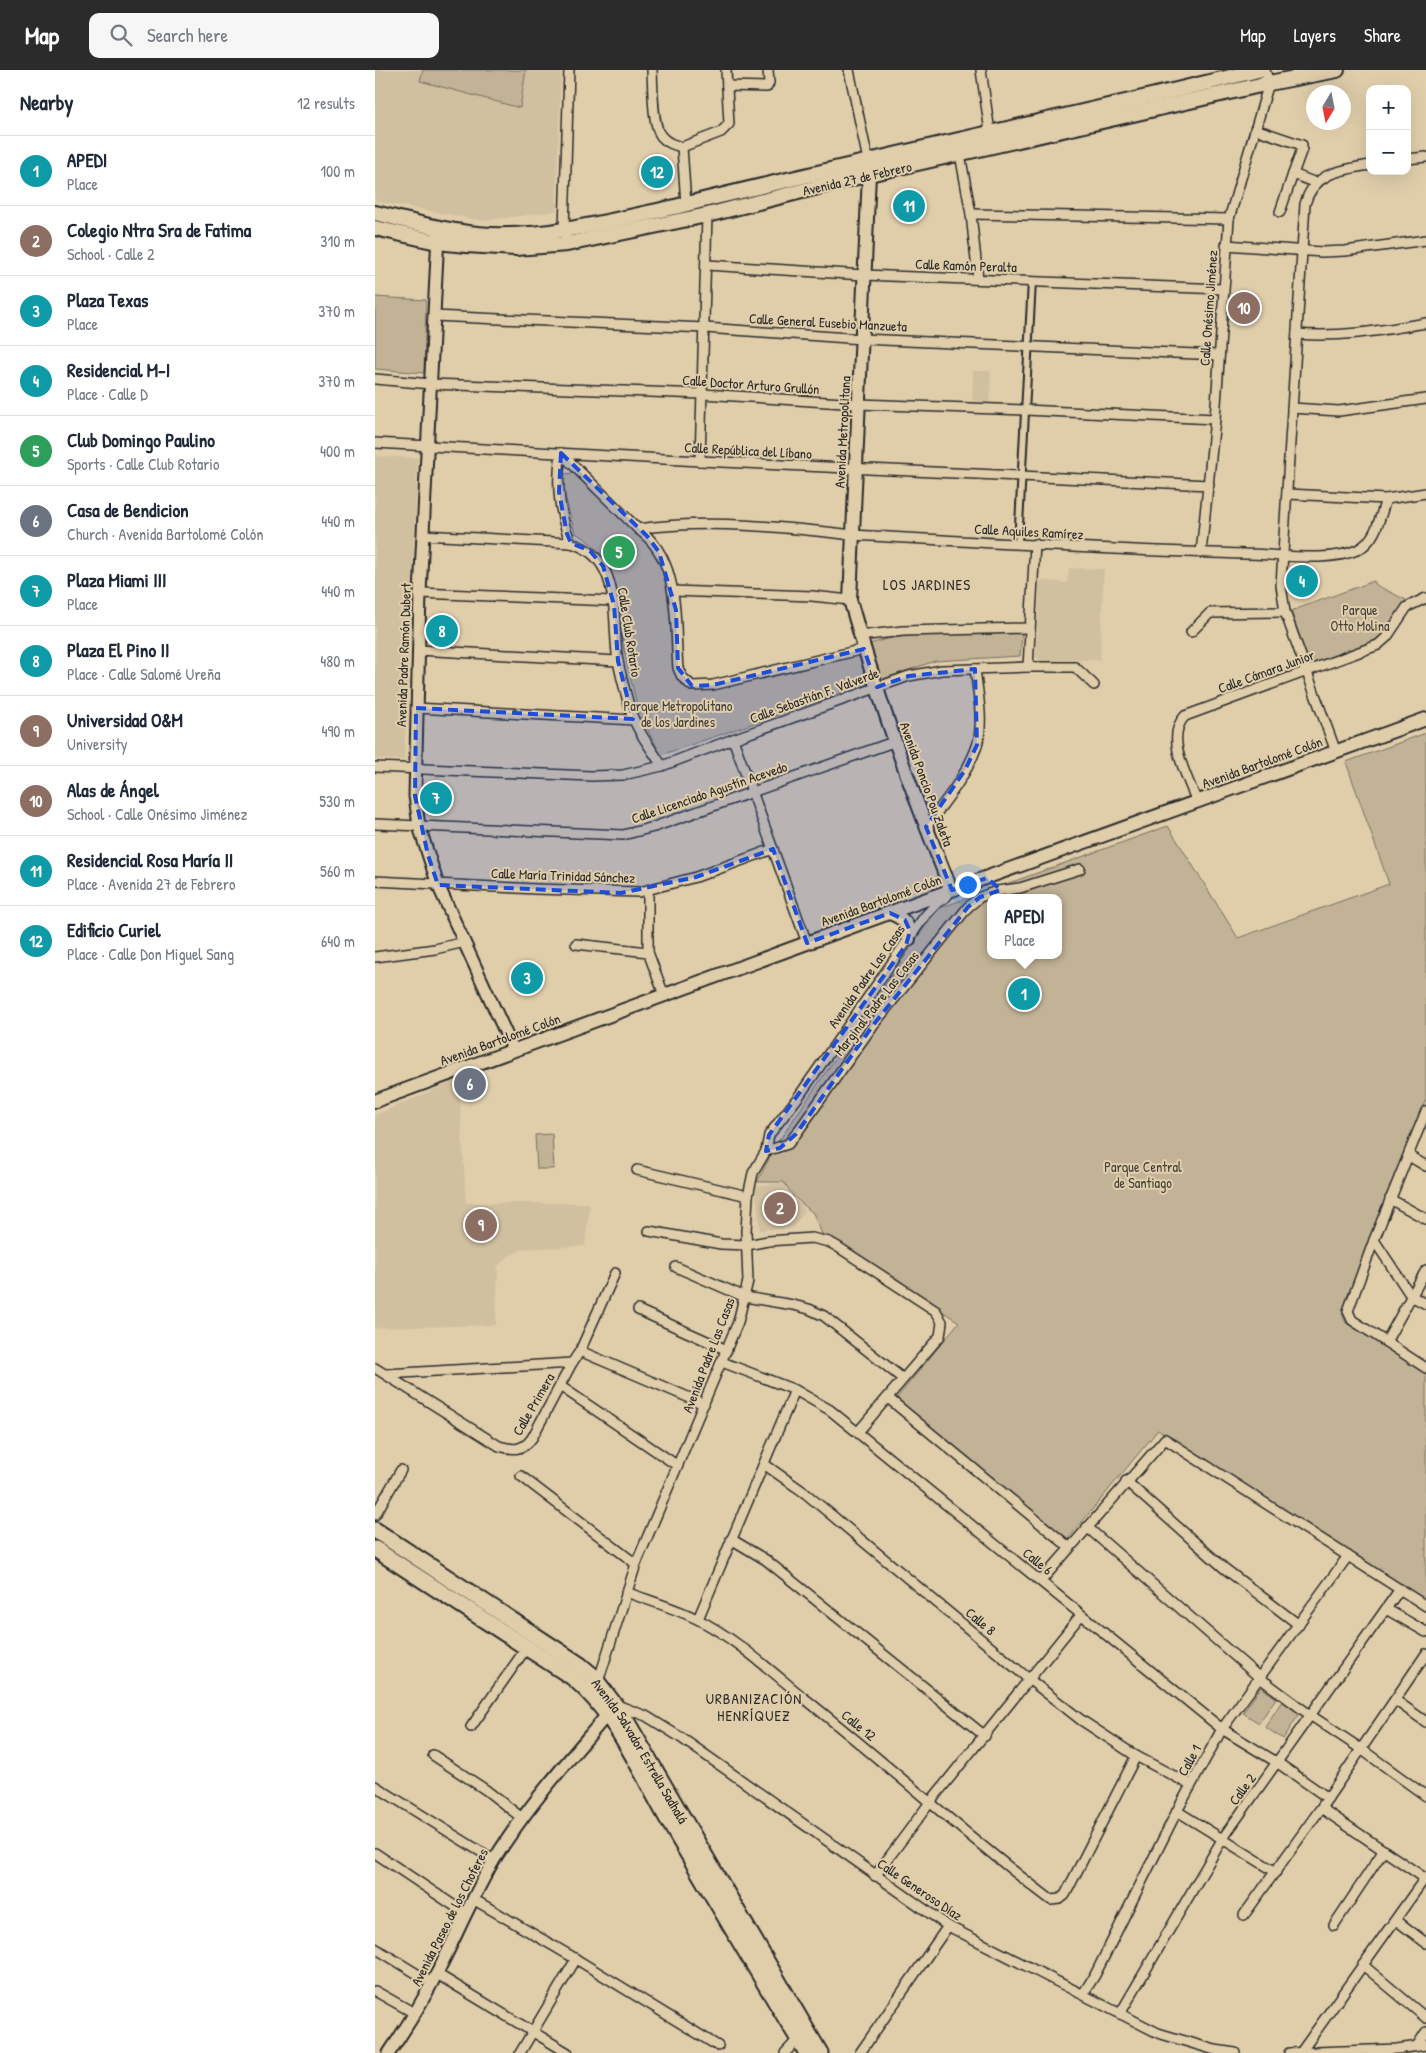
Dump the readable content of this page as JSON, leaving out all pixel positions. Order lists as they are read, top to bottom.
{
  "streets": {
    "highway": ["Avenida Salvador Estrella Sadhalá"],
    "main road": [
      "Avenida 27 de Febrero",
      "Avenida Metropolitana",
      "Avenida Bartolomé Colón",
      "Avenida Poncio Pou Zaleta"
    ],
    "street": [
      "Calle Ramón Peralta",
      "Calle Onésimo Jiménez",
      "Calle General Eusebio Manzueta",
      "Calle Doctor Arturo Grullón",
      "Calle República del Líbano",
      "Calle Aquiles Ramírez",
      "Calle Club Rotario",
      "Avenida Padre Ramón Dubert",
      "Calle Cámara Junior",
      "Calle Sebastián F. Valverde",
      "Calle Licenciado Agustín Acevedo",
      "Calle María Trinidad Sánchez",
      "Avenida Padre Las Casas",
      "Marginal Padre Las Casas",
      "Calle Primera",
      "Calle 6",
      "Calle 8",
      "Calle 12",
      "Calle 1",
      "Calle 2",
      "Calle Generoso Díaz",
      "Avenida Paseo de los Choferes"
    ]
  },
  "crossings": [
    ["Avenida 27 de Febrero", "Calle Onésimo Jiménez"],
    ["Avenida 27 de Febrero", "Avenida Metropolitana"],
    ["Avenida 27 de Febrero", "Avenida Padre Ramón Dubert"],
    ["Calle Ramón Peralta", "Calle Onésimo Jiménez"],
    ["Calle Ramón Peralta", "Avenida Metropolitana"],
    ["Calle Onésimo Jiménez", "Calle General Eusebio Manzueta"],
    ["Calle Onésimo Jiménez", "Calle Doctor Arturo Grullón"],
    ["Calle Onésimo Jiménez", "Calle República del Líbano"],
    ["Calle Onésimo Jiménez", "Calle Aquiles Ramírez"],
    ["Calle General Eusebio Manzueta", "Avenida Metropolitana"],
    ["Calle General Eusebio Manzueta", "Avenida Padre Ramón Dubert"],
    ["Calle Doctor Arturo Grullón", "Avenida Metropolitana"],
    ["Calle Doctor Arturo Grullón", "Avenida Padre Ramón Dubert"],
    ["Avenida Metropolitana", "Calle República del Líbano"],
    ["Avenida Metropolitana", "Calle Aquiles Ramírez"],
    ["Avenida Metropolitana", "Calle Sebastián F. Valverde"],
    ["Avenida Metropolitana", "Avenida Poncio Pou Zaleta"],
    ["Calle República del Líbano", "Avenida Padre Ramón Dubert"],
    ["Calle Club Rotario", "Calle Sebastián F. Valverde"],
    ["Avenida Padre Ramón Dubert", "Calle Sebastián F. Valverde"],
    ["Avenida Padre Ramón Dubert", "Avenida Bartolomé Colón"],
    ["Avenida Padre Ramón Dubert", "Calle Licenciado Agustín Acevedo"],
    ["Avenida Padre Ramón Dubert", "Calle María Trinidad Sánchez"],
    ["Calle Cámara Junior", "Avenida Bartolomé Colón"],
    ["Calle Sebastián F. Valverde", "Avenida Poncio Pou Zaleta"],
    ["Avenida Bartolomé Colón", "Avenida Poncio Pou Zaleta"],
    ["Avenida Bartolomé Colón", "Avenida Padre Las Casas"],
    ["Avenida Poncio Pou Zaleta", "Calle Licenciado Agustín Acevedo"],
    ["Avenida Poncio Pou Zaleta", "Avenida Padre Las Casas"],
    ["Avenida Padre Las Casas", "Marginal Padre Las Casas"],
    ["Avenida Padre Las Casas", "Calle 6"],
    ["Avenida Padre Las Casas", "Calle 12"],
    ["Avenida Padre Las Casas", "Avenida Salvador Estrella Sadhalá"],
    ["Calle 6", "Calle 1"],
    ["Calle 6", "Calle 2"],
    ["Calle 8", "Calle 12"],
    ["Calle 8", "Calle 1"],
    ["Avenida Salvador Estrella Sadhalá", "Calle Generoso Díaz"],
    ["Avenida Salvador Estrella Sadhalá", "Avenida Paseo de los Choferes"],
    ["Calle 1", "Calle Generoso Díaz"],
    ["Calle 2", "Calle Generoso Díaz"],
    ["Calle Generoso Díaz", "Avenida Paseo de los Choferes"]
  ],
  "districts": ["LOS JARDINES", "URBANIZACIÓN HENRÍQUEZ"],
  "parks": ["Parque Otto Molina", "Parque Metropolitano de los Jardines", "Parque Central de Santiago"],
  "north": "bottom",
  "page": {
    "header": "Map",
    "search": "Search here",
    "nav": ["Map", "Layers", "Share"],
    "heading": ["Nearby", "12 results"],
    "map_buttons": ["+", "−"],
    "list": [
      {
        "mark": "1",
        "name": "APEDI",
        "note": "Place",
        "value": "100 m"
      },
      {
        "mark": "2",
        "name": "Colegio Ntra Sra de Fatima",
        "note": "School · Calle 2",
        "value": "310 m"
      },
      {
        "mark": "3",
        "name": "Plaza Texas",
        "note": "Place",
        "value": "370 m"
      },
      {
        "mark": "4",
        "name": "Residencial M-I",
        "note": "Place · Calle D",
        "value": "370 m"
      },
      {
        "mark": "5",
        "name": "Club Domingo Paulino",
        "note": "Sports · Calle Club Rotario",
        "value": "400 m"
      },
      {
        "mark": "6",
        "name": "Casa de Bendicion",
        "note": "Church · Avenida Bartolomé Colón",
        "value": "440 m"
      },
      {
        "mark": "7",
        "name": "Plaza Miami III",
        "note": "Place",
        "value": "440 m"
      },
      {
        "mark": "8",
        "name": "Plaza El Pino II",
        "note": "Place · Calle Salomé Ureña",
        "value": "480 m"
      },
      {
        "mark": "9",
        "name": "Universidad O&M",
        "note": "University",
        "value": "490 m"
      },
      {
        "mark": "10",
        "name": "Alas de Ángel",
        "note": "School · Calle Onésimo Jiménez",
        "value": "530 m"
      },
      {
        "mark": "11",
        "name": "Residencial Rosa María II",
        "note": "Place · Avenida 27 de Febrero",
        "value": "560 m"
      },
      {
        "mark": "12",
        "name": "Edificio Curiel",
        "note": "Place · Calle Don Miguel Sang",
        "value": "640 m"
      }
    ],
    "pins": [
      "12",
      "11",
      "10",
      "5",
      "4",
      "8",
      "7",
      "3",
      "1",
      "6",
      "2",
      "9"
    ],
    "popup": ["APEDI", "Place"]
  }
}
